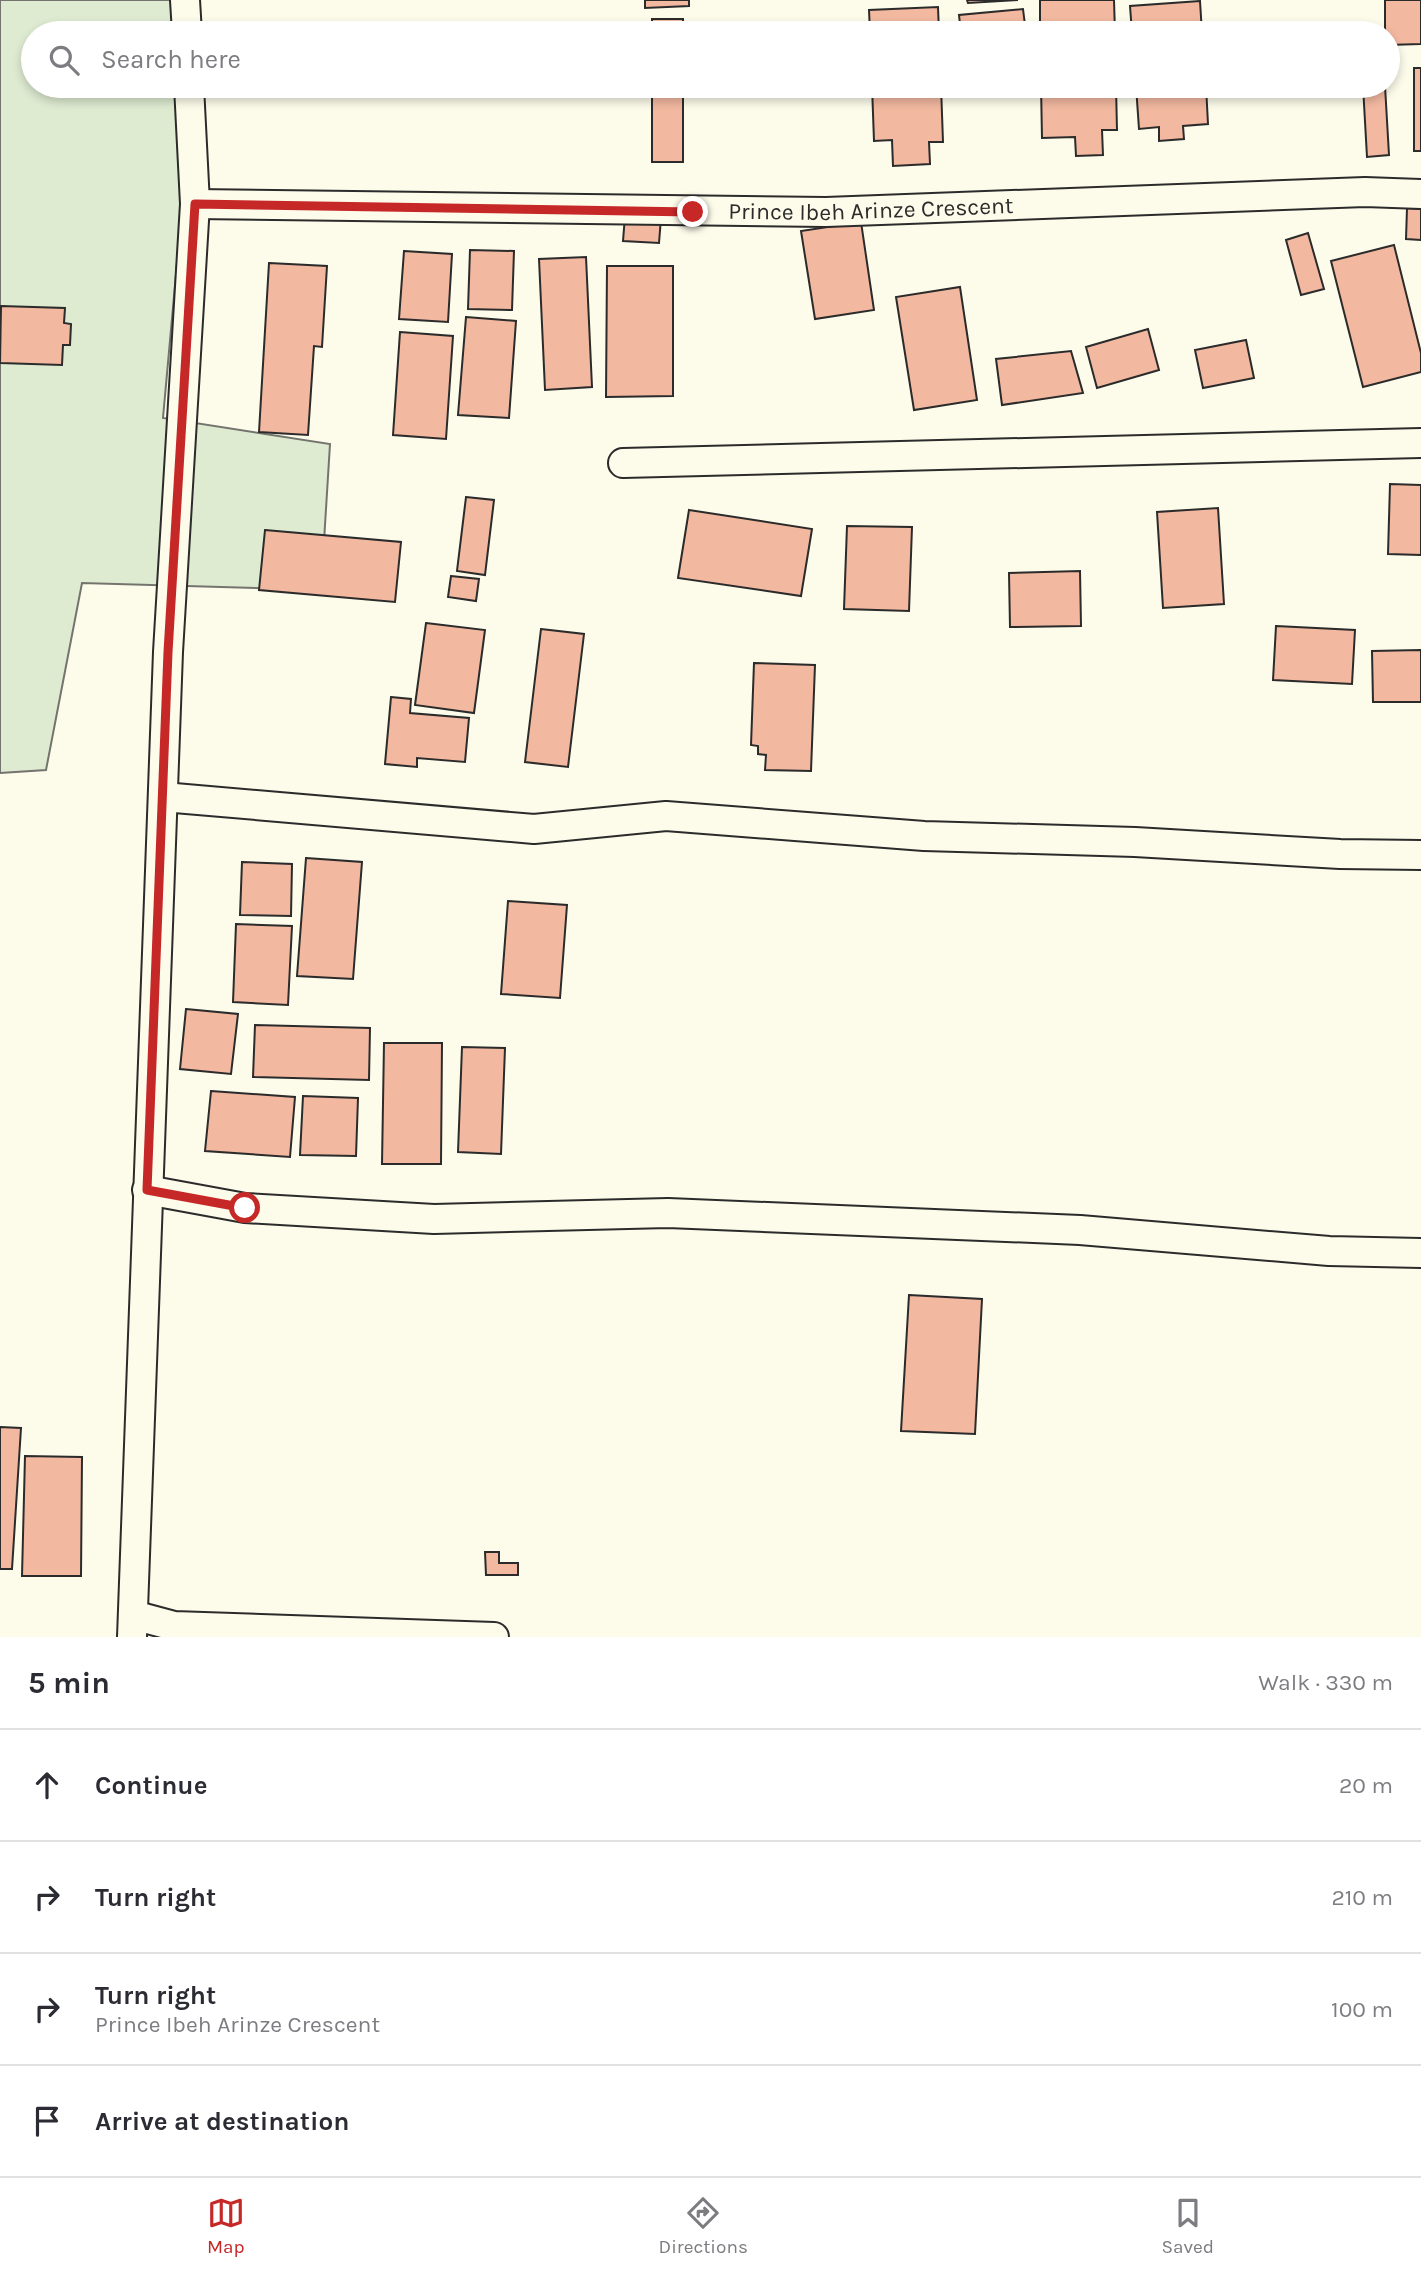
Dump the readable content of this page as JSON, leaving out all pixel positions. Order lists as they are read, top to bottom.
{
  "streets": {
    "street": ["Prince Ibeh Arinze Crescent"]
  },
  "page": {
    "search": "Search here",
    "heading": ["5 min", "Walk · 330 m"],
    "list": [
      ["Continue", "20 m"],
      ["Turn right", "210 m"],
      ["Turn right", "Prince Ibeh Arinze Crescent", "100 m"],
      "Arrive at destination"
    ],
    "nav": ["Map", "Directions", "Saved"]
  }
}
